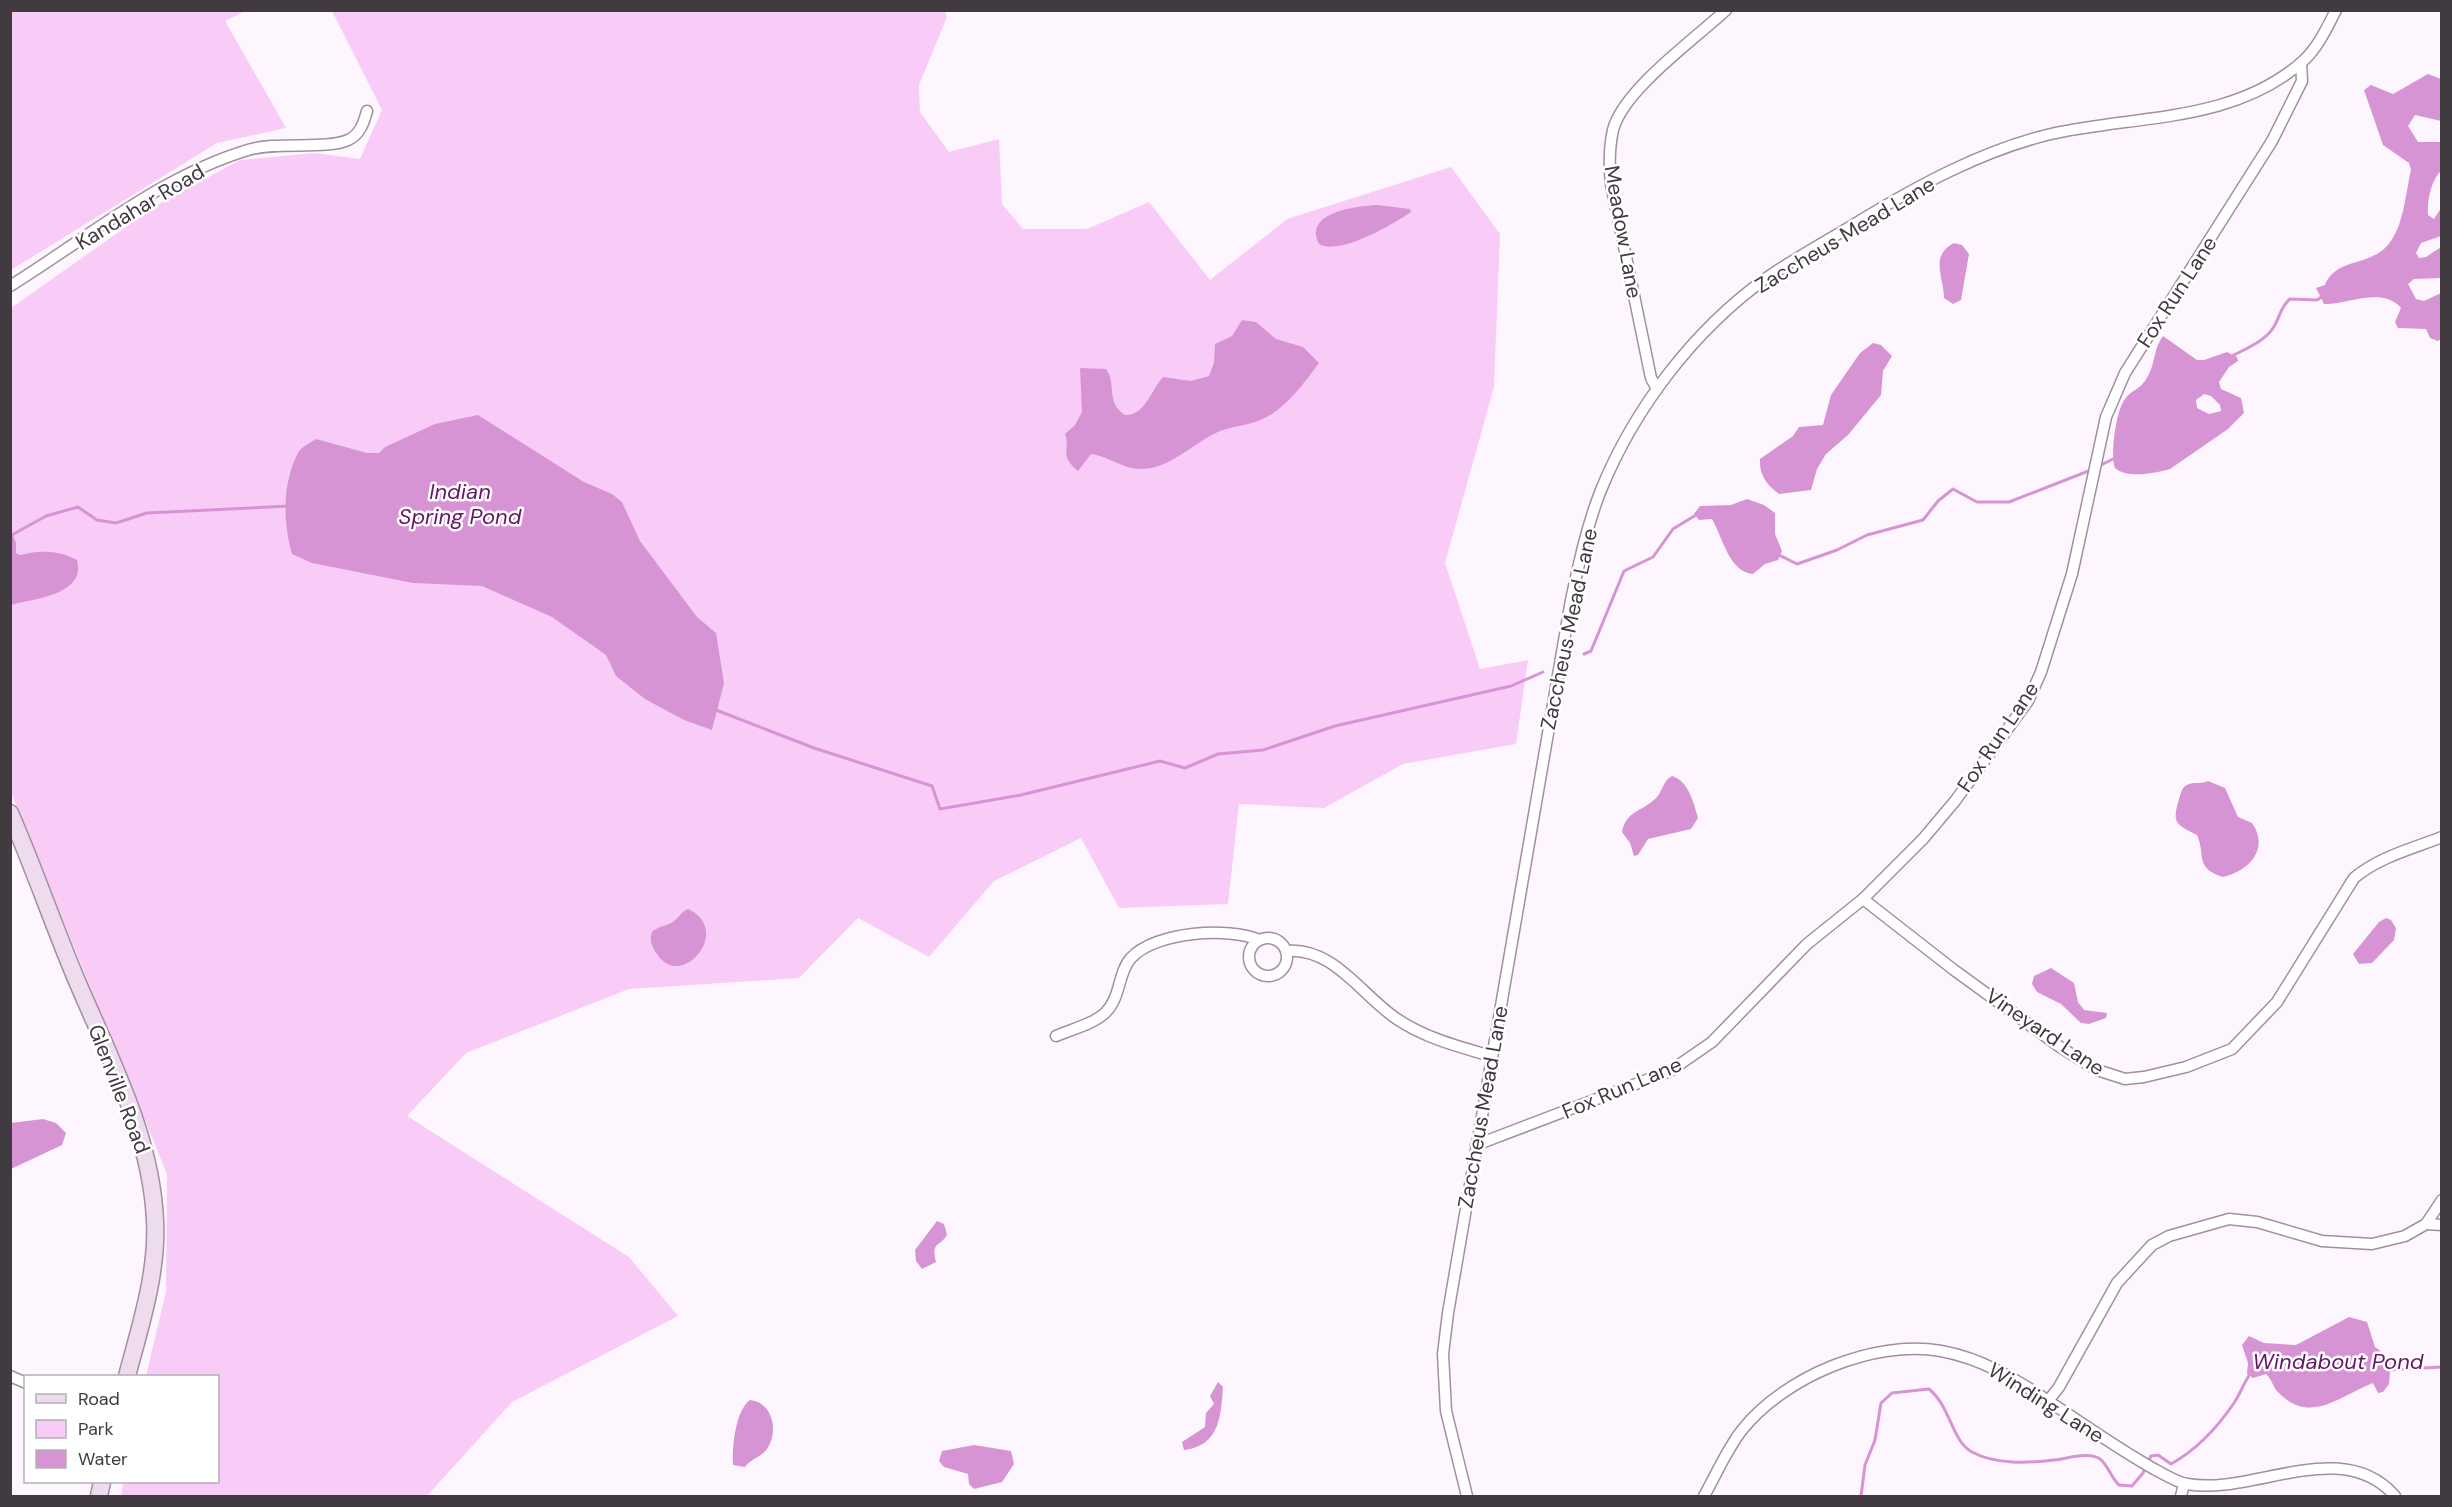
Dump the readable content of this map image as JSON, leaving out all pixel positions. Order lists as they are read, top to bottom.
{
  "streets": {
    "main road": ["Glenville Road"],
    "street": [
      "Kandahar Road",
      "Meadow Lane",
      "Zaccheus Mead Lane",
      "Fox Run Lane",
      "Vineyard Lane",
      "Winding Lane"
    ]
  },
  "crossings": [
    ["Meadow Lane", "Zaccheus Mead Lane"],
    ["Zaccheus Mead Lane", "Fox Run Lane"],
    ["Fox Run Lane", "Vineyard Lane"]
  ],
  "water": ["Indian Spring Pond", "Windabout Pond"],
  "legend": ["Road", "Park", "Water"]
}
